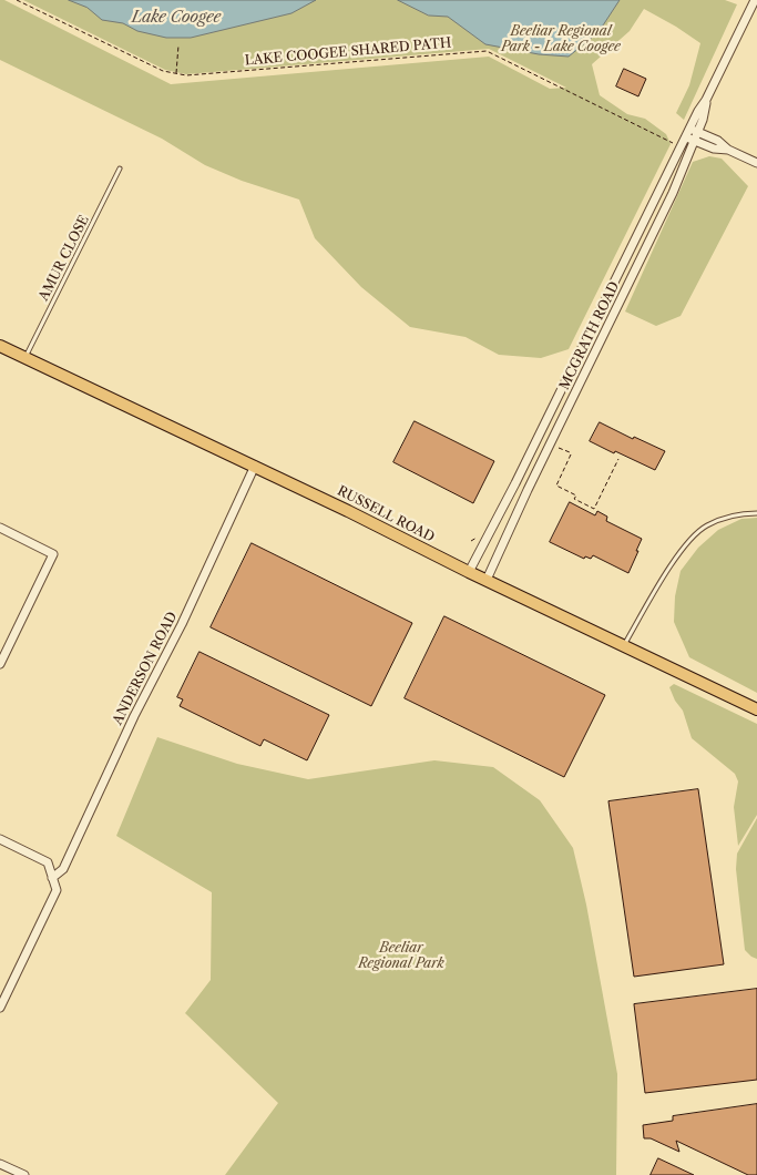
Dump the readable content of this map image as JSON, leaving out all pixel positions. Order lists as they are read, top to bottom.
{
  "streets": {
    "main road": ["RUSSELL ROAD"],
    "street": ["MCGRATH ROAD", "ANDERSON ROAD"],
    "lane": ["AMUR CLOSE"],
    "path": ["LAKE COOGEE SHARED PATH"]
  },
  "crossings": [
    ["AMUR CLOSE", "RUSSELL ROAD"],
    ["MCGRATH ROAD", "RUSSELL ROAD"],
    ["RUSSELL ROAD", "ANDERSON ROAD"]
  ],
  "water": ["Lake Coogee"],
  "parks": ["Beeliar Regional Park - Lake Coogee", "Beeliar Regional Park"]
}
